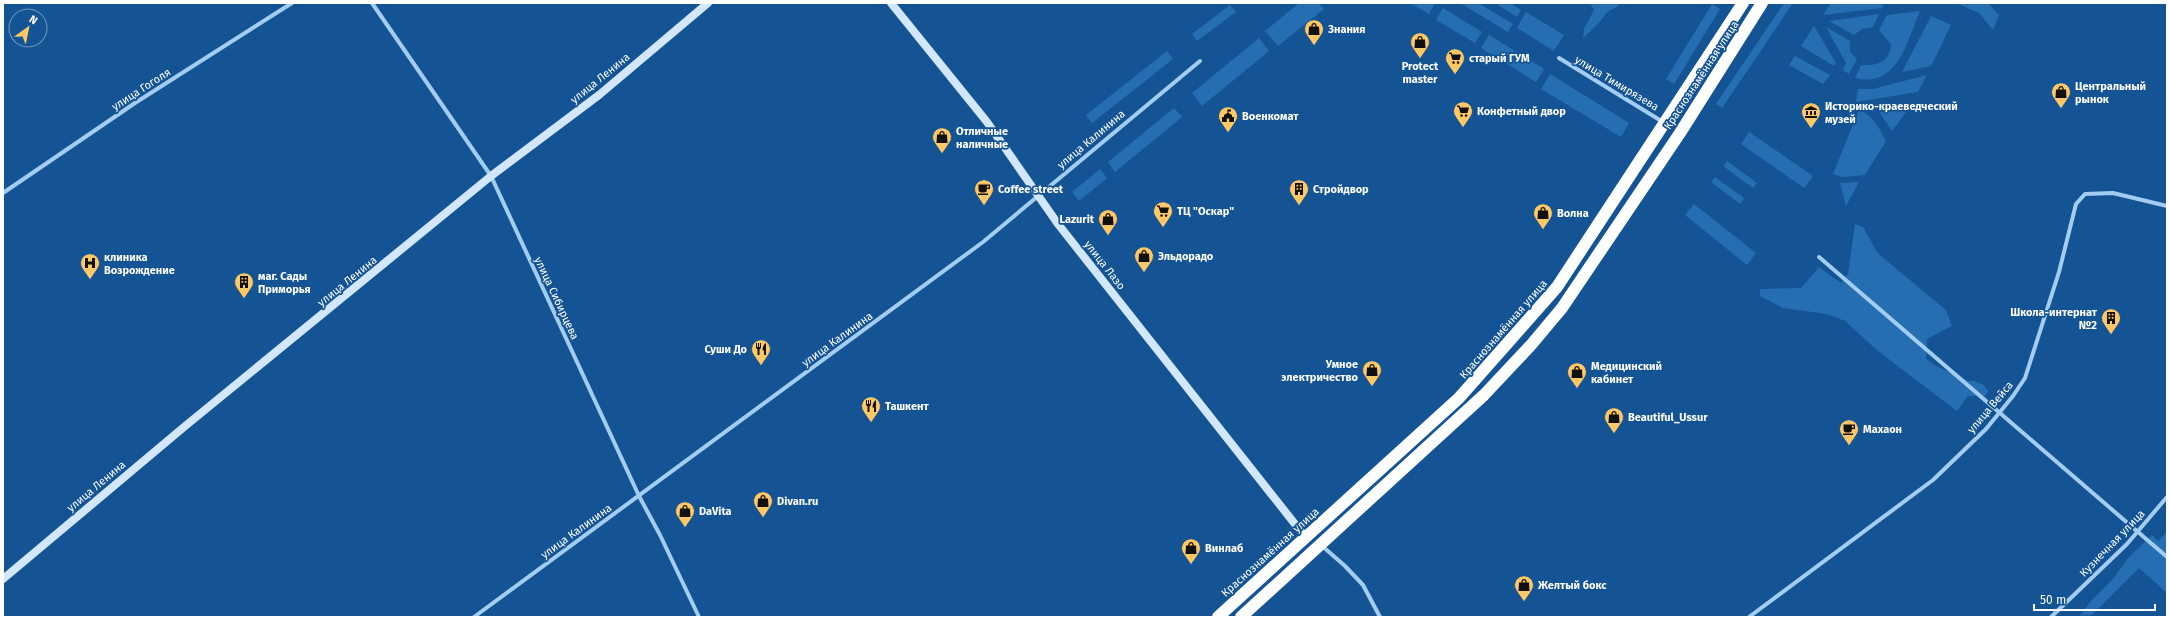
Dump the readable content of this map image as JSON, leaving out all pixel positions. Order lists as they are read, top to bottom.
{
  "streets": {
    "highway": ["Краснознамённая улица"],
    "main road": ["улица Ленина", "улица Лазо"],
    "street": [
      "улица Тимирязева",
      "улица Гоголя",
      "улица Калинина",
      "улица Сибирцева",
      "улица Вейса",
      "Кузнечная улица"
    ]
  },
  "crossings": [
    ["Краснознамённая улица", "улица Тимирязева"],
    ["Краснознамённая улица", "улица Лазо"],
    ["улица Ленина", "улица Сибирцева"],
    ["улица Калинина", "улица Лазо"],
    ["улица Калинина", "улица Сибирцева"]
  ],
  "places": {
    "shop": [
      "Знания",
      "Protect master",
      "Центральный рынок",
      "Отличные наличные",
      "Волна",
      "Lazurit",
      "Эльдорадо",
      "Умное электричество",
      "Медицинский кабинет",
      "Beautiful_Ussur",
      "Divan.ru",
      "DaVita",
      "Винлаб",
      "Желтый бокс"
    ],
    "supermarket": ["старый ГУМ", "Конфетный двор", "ТЦ \"Оскар\""],
    "museum": ["Историко-краеведческий музей"],
    "public building": ["Военкомат"],
    "cafe": ["Coffee street", "Махаон"],
    "building": ["Стройдвор", "маг. Сады Приморья", "Школа-интернат №2"],
    "hospital": ["клиника Возрождение"],
    "restaurant": ["Суши До", "Ташкент"]
  },
  "scale_bar": "50 m",
  "north": "top right"
}
